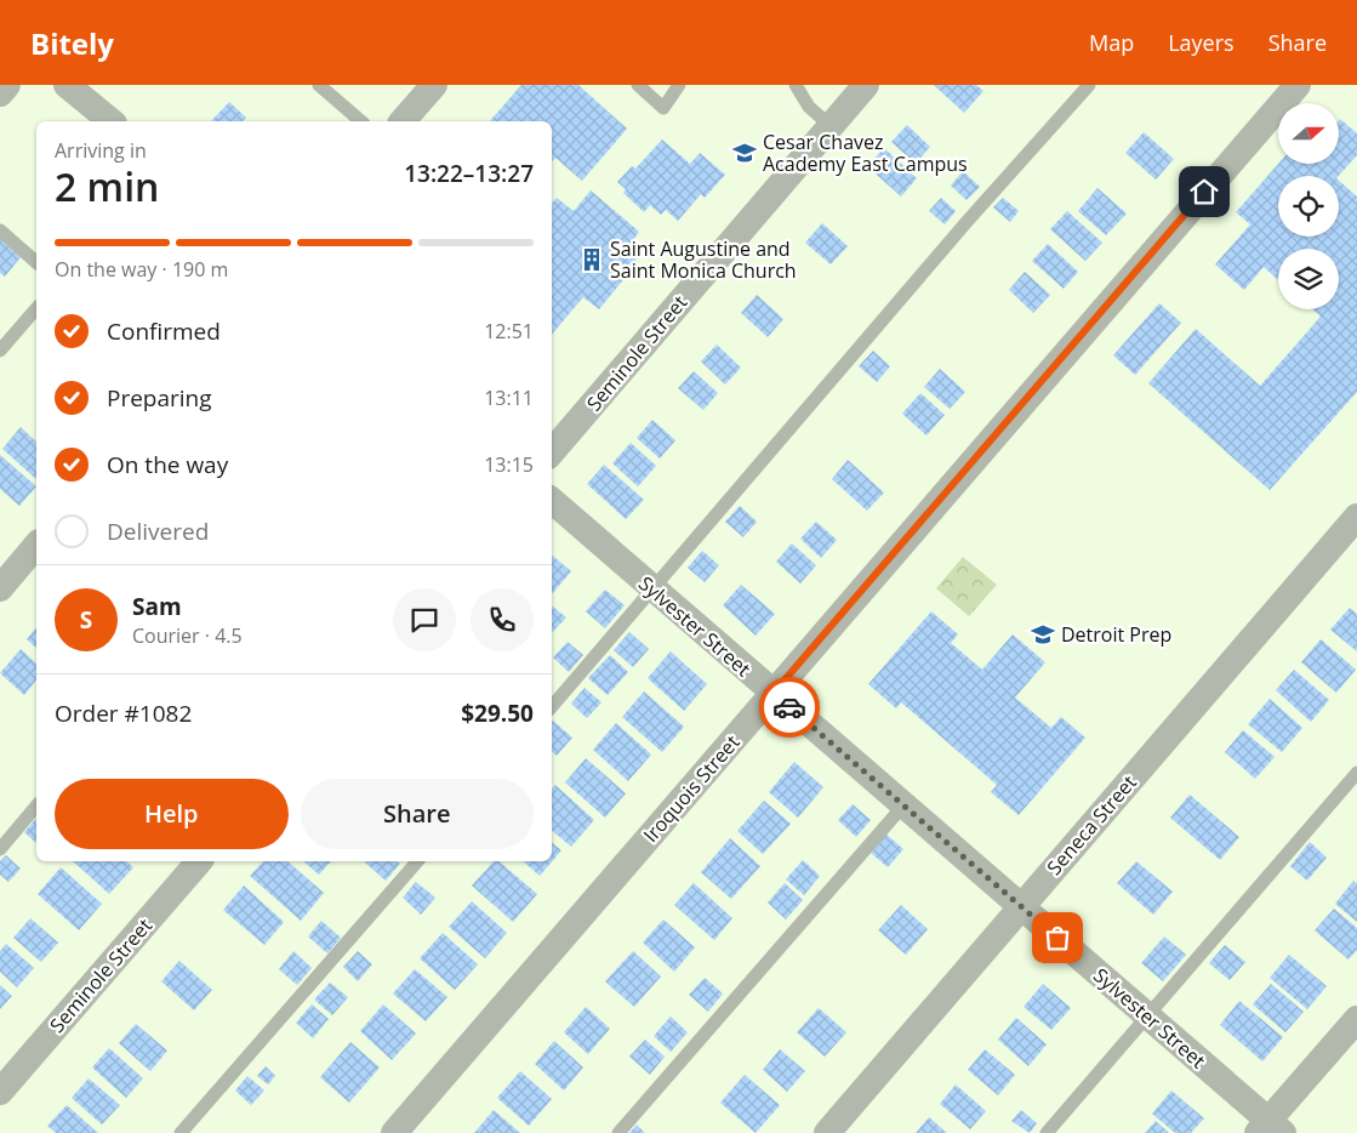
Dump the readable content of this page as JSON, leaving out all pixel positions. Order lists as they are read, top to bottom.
{
  "streets": {
    "street": [
      "Seminole Street",
      "Sylvester Street",
      "Iroquois Street",
      "Seneca Street"
    ]
  },
  "crossings": [
    ["Sylvester Street", "Iroquois Street"],
    ["Sylvester Street", "Seneca Street"]
  ],
  "places": {
    "school or university": ["Cesar Chavez Academy East Campus", "Detroit Prep"],
    "building": ["Saint Augustine and Saint Monica Church"]
  },
  "north": "right",
  "page": {
    "header": "Bitely",
    "nav": ["Map", "Layers", "Share"],
    "heading": ["2 min", "Arriving in", "13:22–13:27"],
    "panel": [
      "Sam",
      "Courier · 4.5",
      "Order #1082",
      "$29.50"
    ],
    "bar": "On the way · 190 m",
    "list": [
      ["Confirmed", "12:51"],
      ["Preparing", "13:11"],
      ["On the way", "13:15"],
      "Delivered"
    ],
    "round": "S",
    "buttons": ["Help", "Share"]
  }
}
